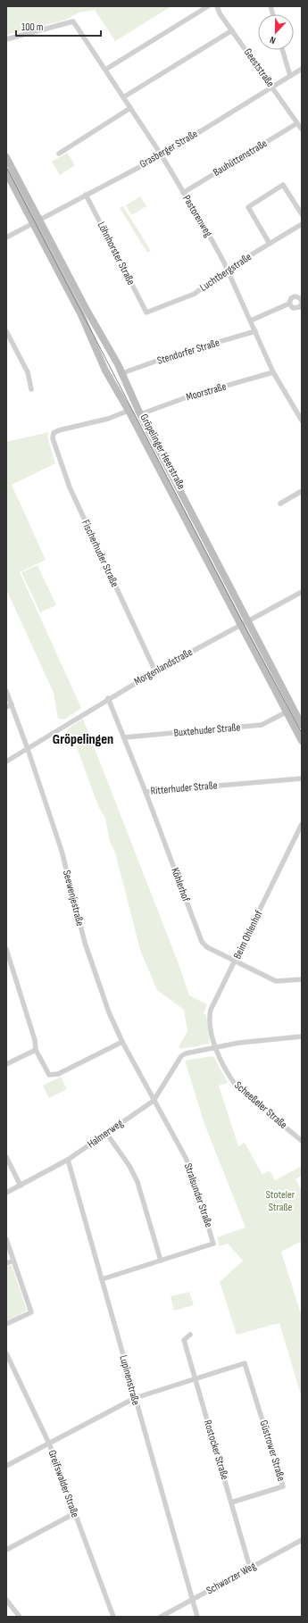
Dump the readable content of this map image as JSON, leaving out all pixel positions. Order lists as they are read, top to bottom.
{
  "streets": {
    "main road": ["Gröpelinger Heerstraße"],
    "street": [
      "Geeststraße",
      "Grasberger Straße",
      "Bauhüttenstraße",
      "Pastorenweg",
      "Löhnhorster Straße",
      "Luchtbergstraße",
      "Stendorfer Straße",
      "Moorstraße",
      "Fischerhuder Straße",
      "Morgenlandstraße",
      "Buxtehuder Straße",
      "Ritterhuder Straße",
      "Köhlerhof",
      "Seewenjestraße",
      "Beim Ohlenhof",
      "Scheeßeler Straße",
      "Halmerweg",
      "Stralsunder Straße",
      "Lupinenstraße",
      "Rostocker Straße",
      "Güstrower Straße",
      "Greifswalder Straße",
      "Schwarzer Weg"
    ]
  },
  "crossings": [
    ["Geeststraße", "Grasberger Straße"],
    ["Geeststraße", "Bauhüttenstraße"],
    ["Grasberger Straße", "Pastorenweg"],
    ["Grasberger Straße", "Löhnhorster Straße"],
    ["Grasberger Straße", "Gröpelinger Heerstraße"],
    ["Bauhüttenstraße", "Pastorenweg"],
    ["Pastorenweg", "Luchtbergstraße"],
    ["Pastorenweg", "Stendorfer Straße"],
    ["Pastorenweg", "Moorstraße"],
    ["Löhnhorster Straße", "Luchtbergstraße"],
    ["Stendorfer Straße", "Gröpelinger Heerstraße"],
    ["Moorstraße", "Gröpelinger Heerstraße"],
    ["Gröpelinger Heerstraße", "Fischerhuder Straße"],
    ["Gröpelinger Heerstraße", "Morgenlandstraße"],
    ["Gröpelinger Heerstraße", "Buxtehuder Straße"],
    ["Fischerhuder Straße", "Morgenlandstraße"],
    ["Morgenlandstraße", "Ritterhuder Straße"],
    ["Morgenlandstraße", "Seewenjestraße"],
    ["Buxtehuder Straße", "Ritterhuder Straße"],
    ["Ritterhuder Straße", "Köhlerhof"],
    ["Köhlerhof", "Beim Ohlenhof"],
    ["Seewenjestraße", "Halmerweg"],
    ["Seewenjestraße", "Stralsunder Straße"],
    ["Beim Ohlenhof", "Scheeßeler Straße"],
    ["Beim Ohlenhof", "Halmerweg"],
    ["Scheeßeler Straße", "Halmerweg"],
    ["Halmerweg", "Stralsunder Straße"],
    ["Halmerweg", "Lupinenstraße"],
    ["Lupinenstraße", "Schwarzer Weg"],
    ["Rostocker Straße", "Güstrower Straße"],
    ["Rostocker Straße", "Schwarzer Weg"]
  ],
  "districts": ["Gröpelingen"],
  "parks": ["Stoteler Straße"],
  "scale_bar": "100 m",
  "north": "bottom"
}
